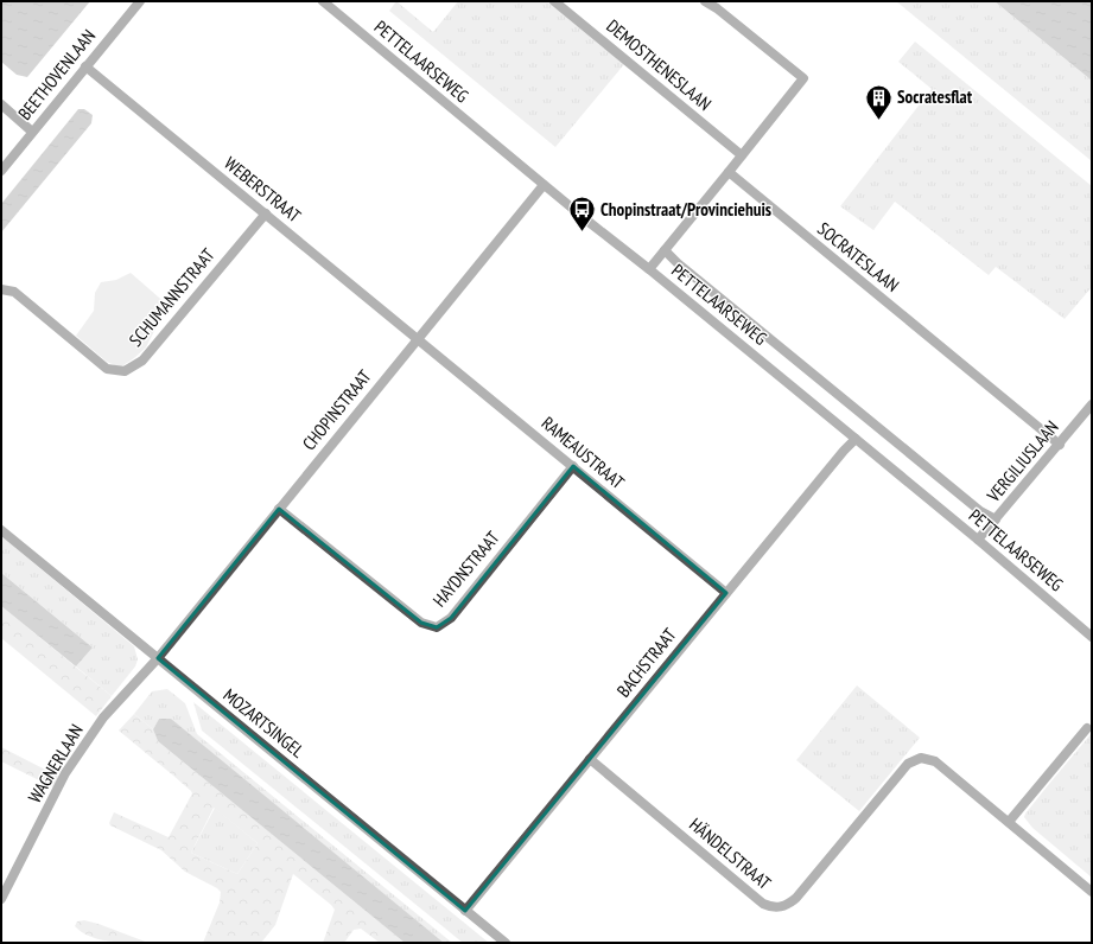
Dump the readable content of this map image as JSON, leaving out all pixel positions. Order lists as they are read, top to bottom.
{
  "streets": {
    "street": [
      "PETTELAARSEWEG",
      "DEMOSTHENESLAAN",
      "BEETHOVENLAAN",
      "WEBERSTRAAT",
      "SOCRATESLAAN",
      "SCHUMANNSTRAAT",
      "CHOPINSTRAAT",
      "RAMEAUSTRAAT",
      "VERGILIUSLAAN",
      "HAYDNSTRAAT",
      "BACHSTRAAT",
      "MOZARTSINGEL",
      "WAGNERLAAN",
      "HÄNDELSTRAAT"
    ]
  },
  "crossings": [
    ["PETTELAARSEWEG", "CHOPINSTRAAT"],
    ["PETTELAARSEWEG", "VERGILIUSLAAN"],
    ["PETTELAARSEWEG", "BACHSTRAAT"],
    ["BEETHOVENLAAN", "WEBERSTRAAT"],
    ["WEBERSTRAAT", "SCHUMANNSTRAAT"],
    ["WEBERSTRAAT", "CHOPINSTRAAT"],
    ["WEBERSTRAAT", "RAMEAUSTRAAT"],
    ["SOCRATESLAAN", "VERGILIUSLAAN"],
    ["CHOPINSTRAAT", "RAMEAUSTRAAT"],
    ["CHOPINSTRAAT", "HAYDNSTRAAT"],
    ["CHOPINSTRAAT", "MOZARTSINGEL"],
    ["CHOPINSTRAAT", "WAGNERLAAN"],
    ["RAMEAUSTRAAT", "HAYDNSTRAAT"],
    ["RAMEAUSTRAAT", "BACHSTRAAT"],
    ["BACHSTRAAT", "MOZARTSINGEL"],
    ["BACHSTRAAT", "HÄNDELSTRAAT"],
    ["MOZARTSINGEL", "WAGNERLAAN"]
  ],
  "places": {
    "building": ["Socratesflat"],
    "bus stop": ["Chopinstraat/Provinciehuis"]
  }
}
